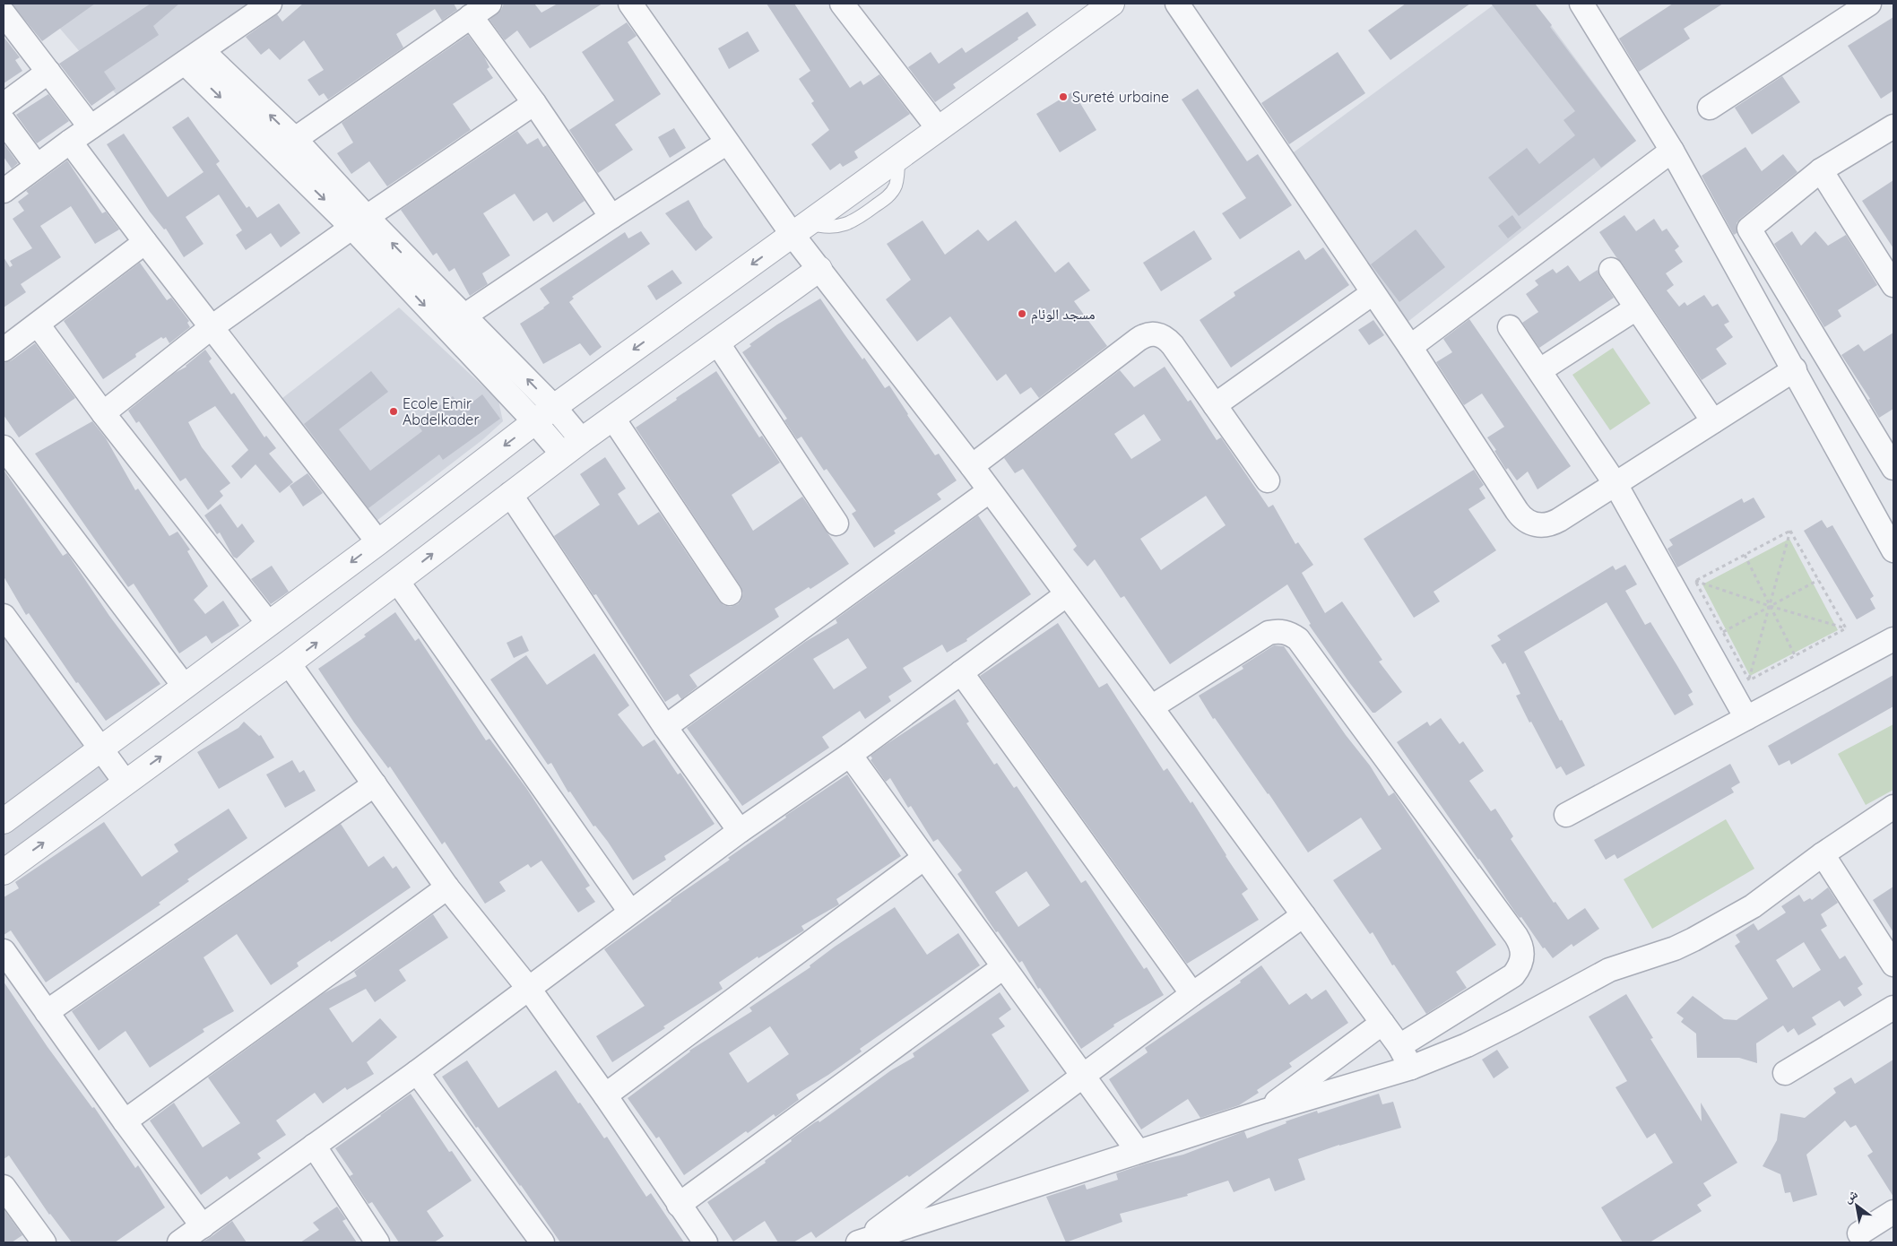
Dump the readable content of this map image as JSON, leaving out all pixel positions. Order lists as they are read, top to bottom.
{
  "places": ["Sureté urbaine", "مسجد الوئام", "Ecole Emir Abdelkader"],
  "north": "top left"
}
